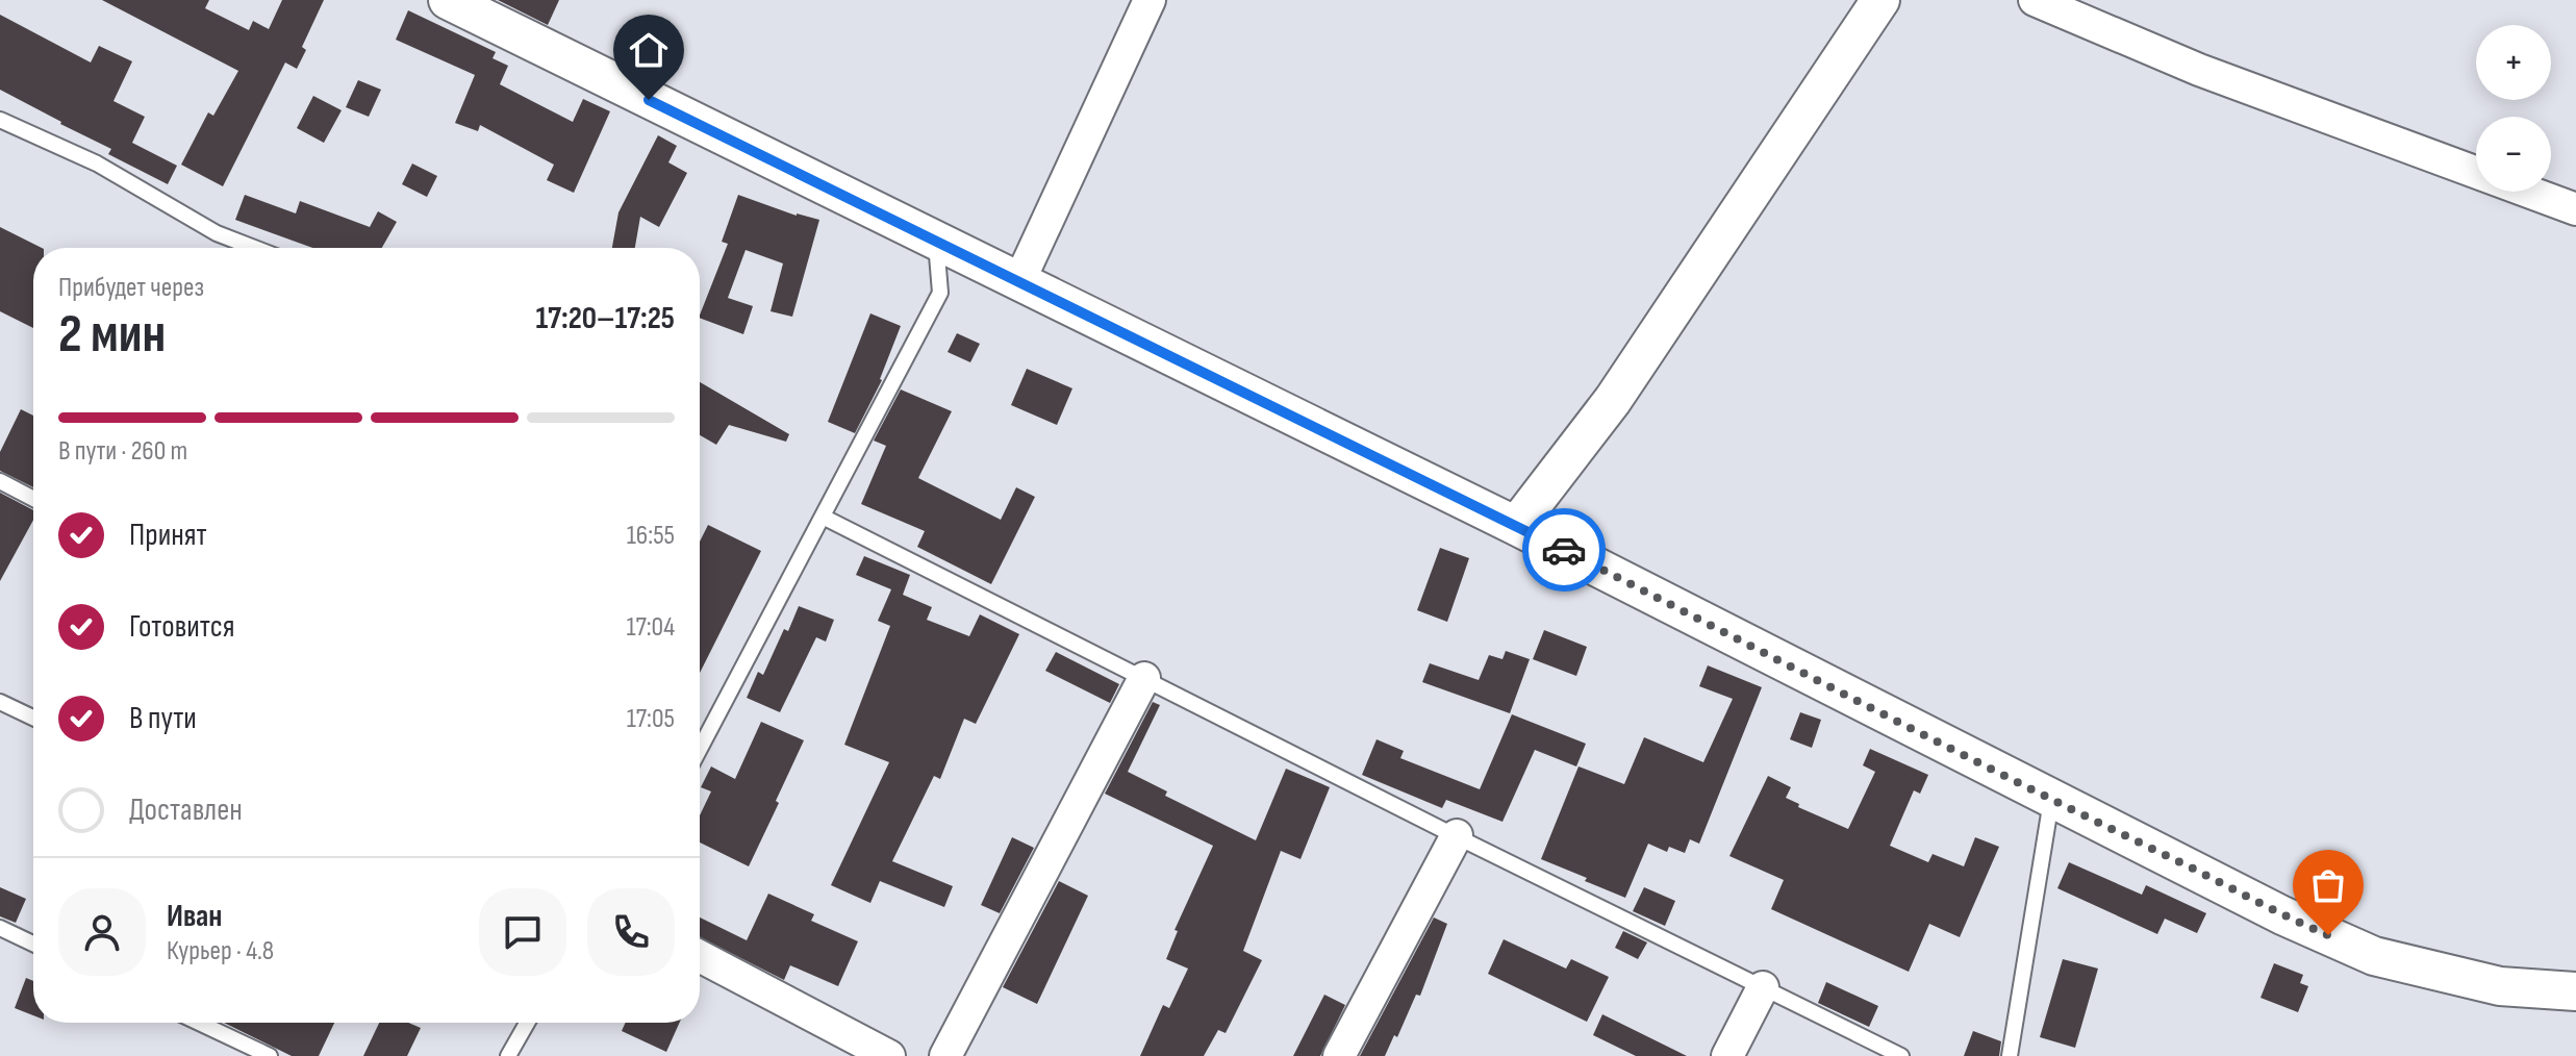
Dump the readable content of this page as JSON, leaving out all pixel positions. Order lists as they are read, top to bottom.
{
  "page": {
    "map_buttons": ["+", "−"],
    "heading": ["2 мин", "Прибудет через", "17:20–17:25"],
    "panel": ["Иван", "Курьер · 4.8"],
    "bar": "В пути · 260 m",
    "list": [
      ["Принят", "16:55"],
      ["Готовится", "17:04"],
      ["В пути", "17:05"],
      "Доставлен"
    ]
  }
}
